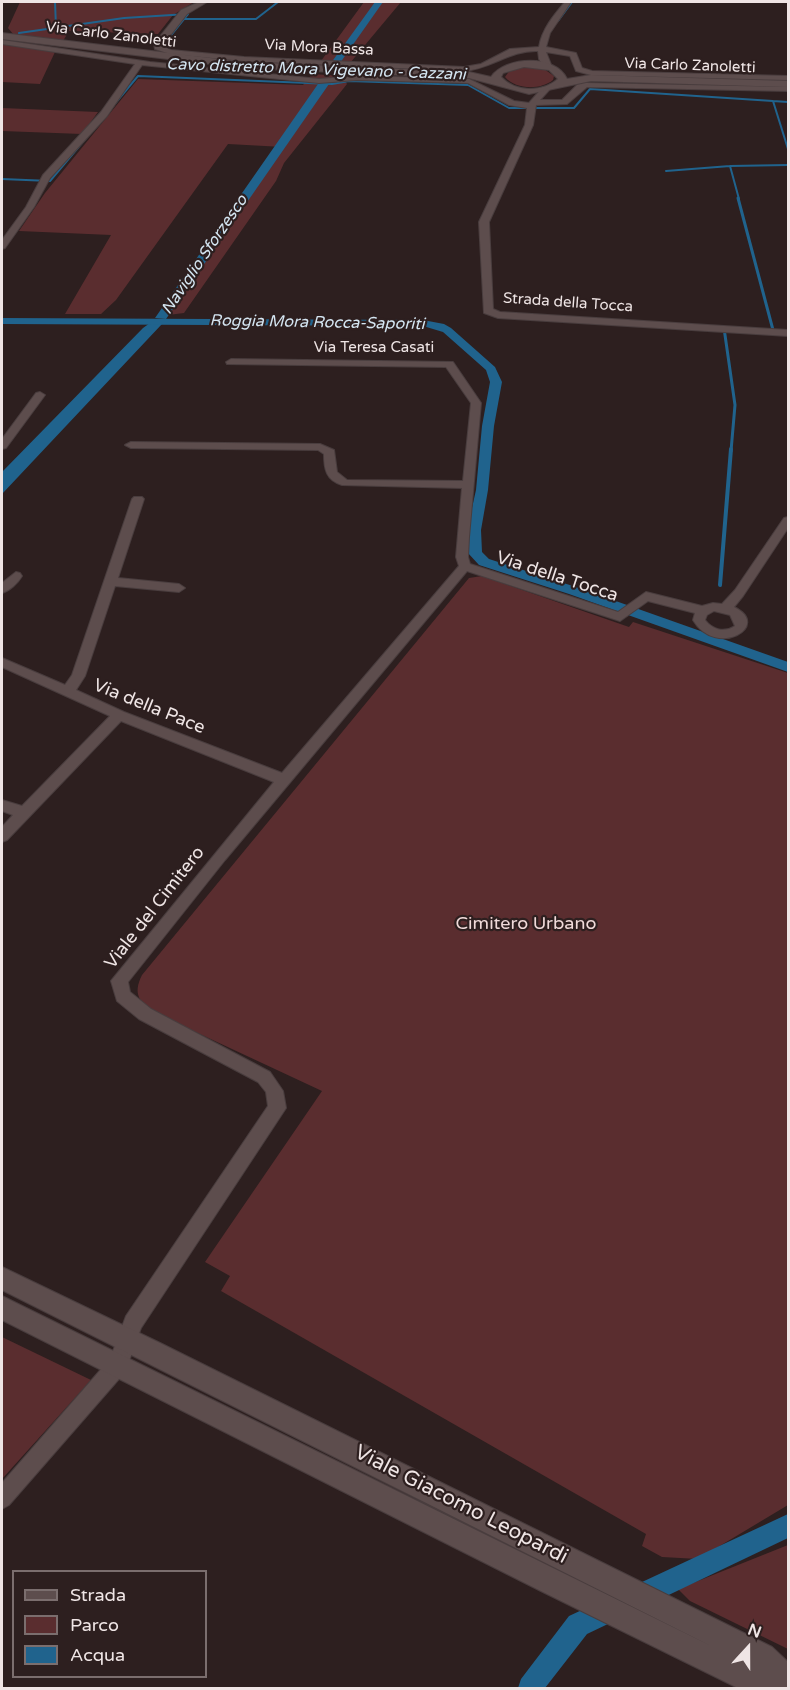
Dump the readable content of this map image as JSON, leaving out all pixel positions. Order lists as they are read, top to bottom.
{
  "streets": {
    "main road": ["Via Carlo Zanoletti", "Viale Giacomo Leopardi"],
    "street": [
      "Via Mora Bassa",
      "Strada della Tocca",
      "Via Teresa Casati",
      "Via della Tocca",
      "Via della Pace",
      "Viale del Cimitero"
    ]
  },
  "crossings": [
    ["Via Carlo Zanoletti", "Via Mora Bassa"],
    ["Via Teresa Casati", "Via della Tocca"],
    ["Via Teresa Casati", "Viale del Cimitero"],
    ["Via della Tocca", "Viale del Cimitero"],
    ["Via della Pace", "Viale del Cimitero"],
    ["Viale del Cimitero", "Viale Giacomo Leopardi"]
  ],
  "water": ["Cavo distretto Mora Vigevano - Cazzani", "Naviglio Sforzesco", "Roggia Mora Rocca-Saporiti"],
  "parks": ["Cimitero Urbano"],
  "legend": ["Strada", "Parco", "Acqua"],
  "north": "top"
}
